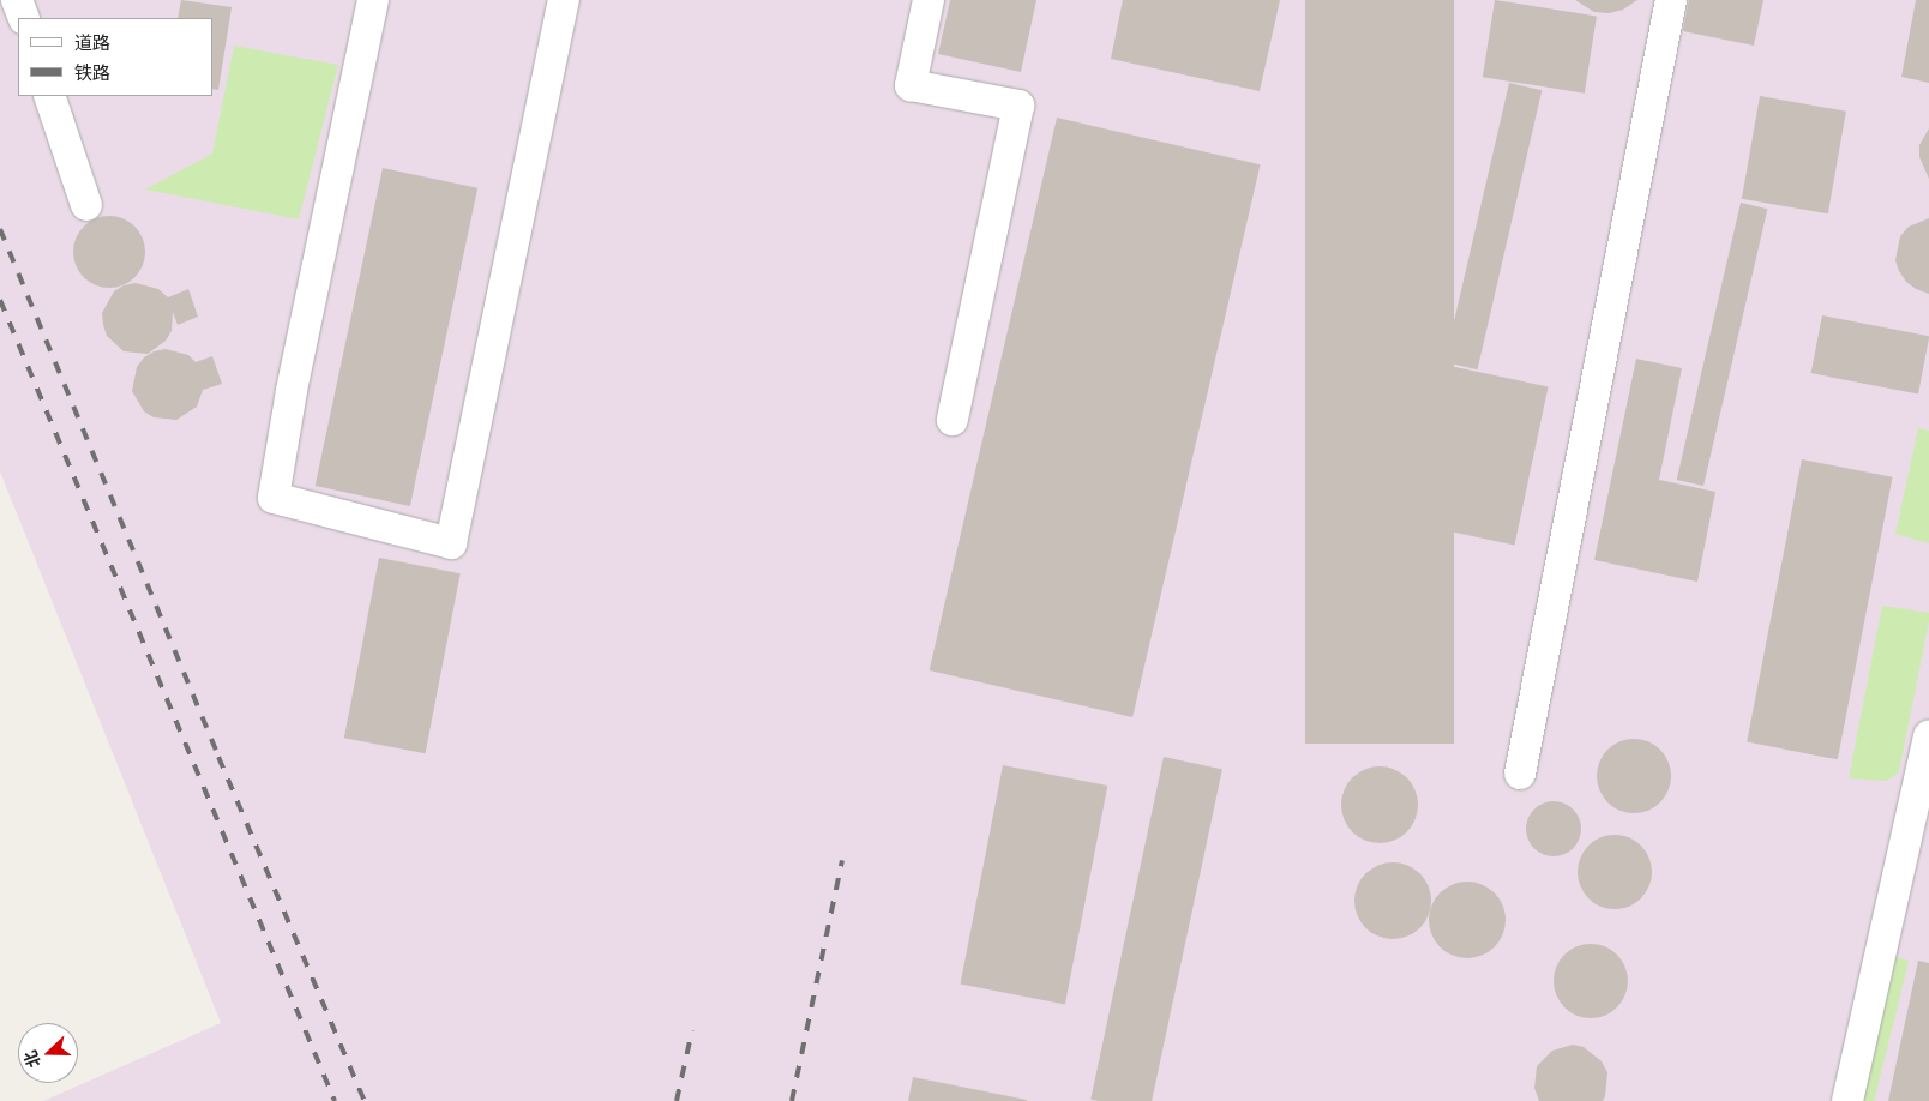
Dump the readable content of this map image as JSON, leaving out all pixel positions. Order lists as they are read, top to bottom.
{
  "legend": ["道路", "铁路"],
  "north": "left"
}
